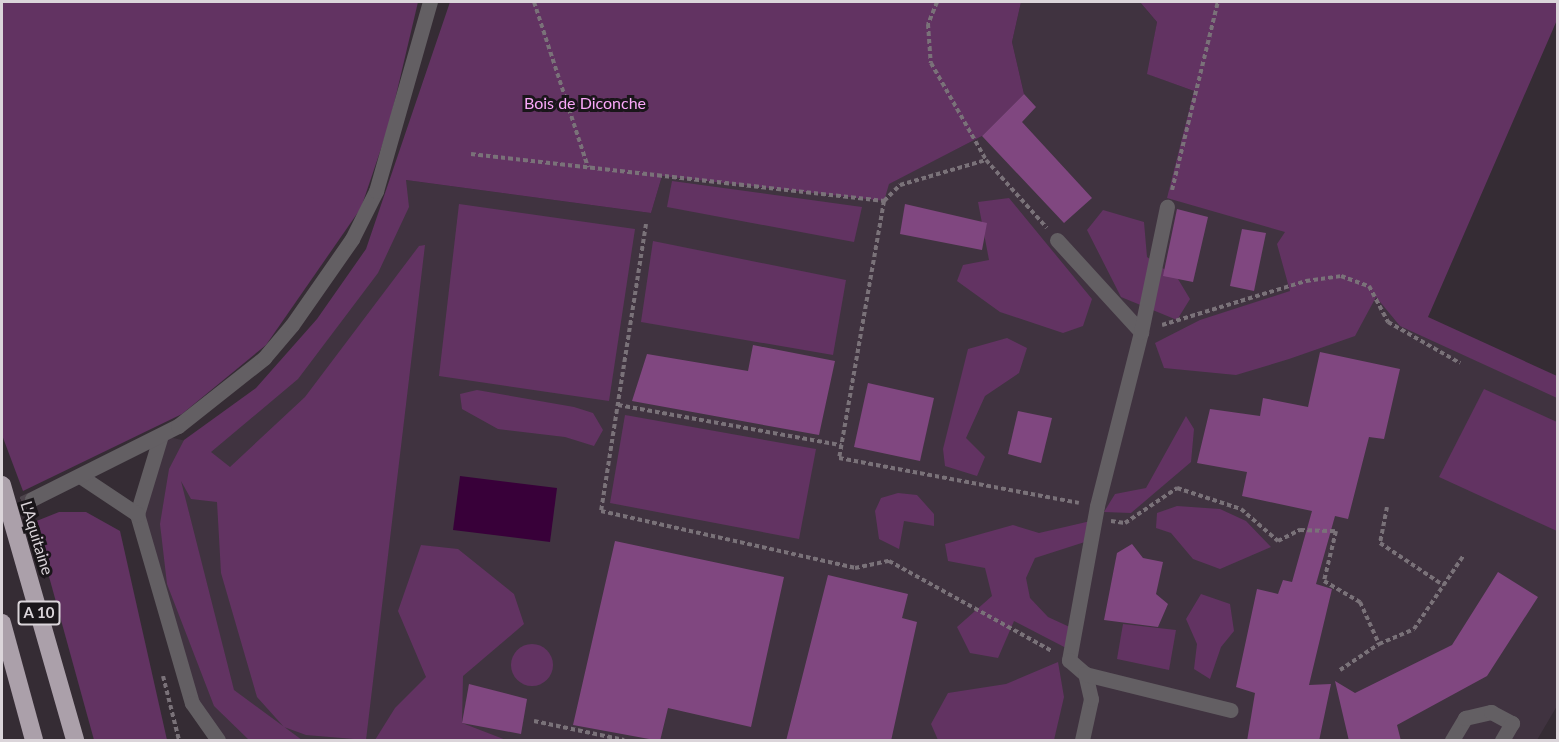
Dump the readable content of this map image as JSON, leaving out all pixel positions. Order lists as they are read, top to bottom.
{
  "streets": {
    "highway": ["L'Aquitaine", "A 10"]
  },
  "parks": ["Bois de Diconche"]
}
